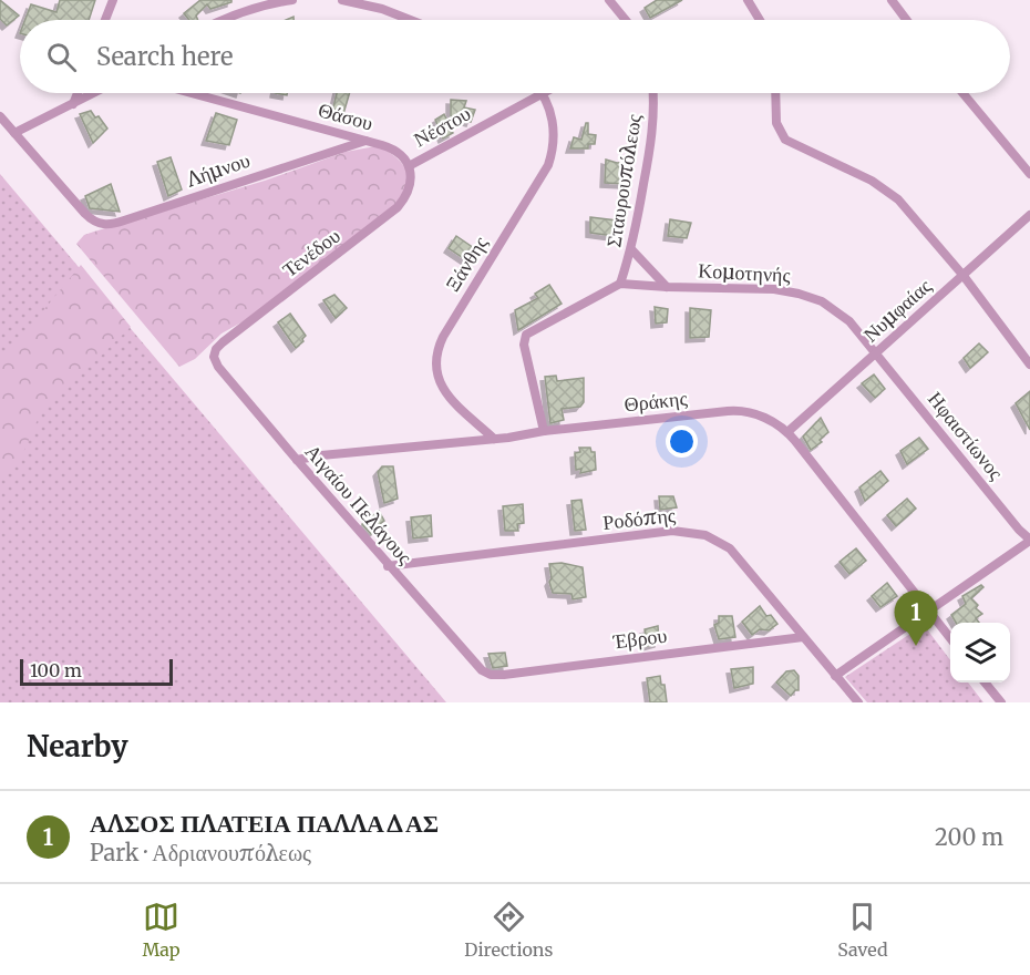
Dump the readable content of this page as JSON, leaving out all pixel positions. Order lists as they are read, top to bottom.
{
  "streets": {
    "street": [
      "Θάσου",
      "Νέστου",
      "Λήμνου",
      "Σταυρουπόλεως",
      "Τενέδου",
      "Ξάνθης",
      "Κομοτηνής",
      "Νυμφαίας",
      "Θράκης",
      "Ηφαιστίωνος",
      "Αιγαίου Πελάγους",
      "Ροδόπης",
      "Έβρου"
    ]
  },
  "crossings": [
    ["Θάσου", "Νέστου"],
    ["Θάσου", "Λήμνου"],
    ["Θάσου", "Τενέδου"],
    ["Νέστου", "Τενέδου"],
    ["Νέστου", "Ξάνθης"],
    ["Σταυρουπόλεως", "Κομοτηνής"],
    ["Τενέδου", "Αιγαίου Πελάγους"],
    ["Ξάνθης", "Θράκης"],
    ["Κομοτηνής", "Νυμφαίας"],
    ["Κομοτηνής", "Ηφαιστίωνος"],
    ["Νυμφαίας", "Θράκης"],
    ["Νυμφαίας", "Ηφαιστίωνος"],
    ["Θράκης", "Αιγαίου Πελάγους"],
    ["Αιγαίου Πελάγους", "Ροδόπης"],
    ["Αιγαίου Πελάγους", "Έβρου"],
    ["Ροδόπης", "Έβρου"]
  ],
  "scale_bar": "100 m",
  "page": {
    "search": "Search here",
    "pins": "1",
    "scale": "100 m",
    "heading": "Nearby",
    "list": [
      {
        "mark": "1",
        "name": "ΑΛΣΟΣ ΠΛΑΤΕΙΑ ΠΑΛΛΑΔΑΣ",
        "note": "Park · Αδριανουπόλεως",
        "value": "200 m"
      }
    ],
    "nav": ["Map", "Directions", "Saved"]
  }
}
